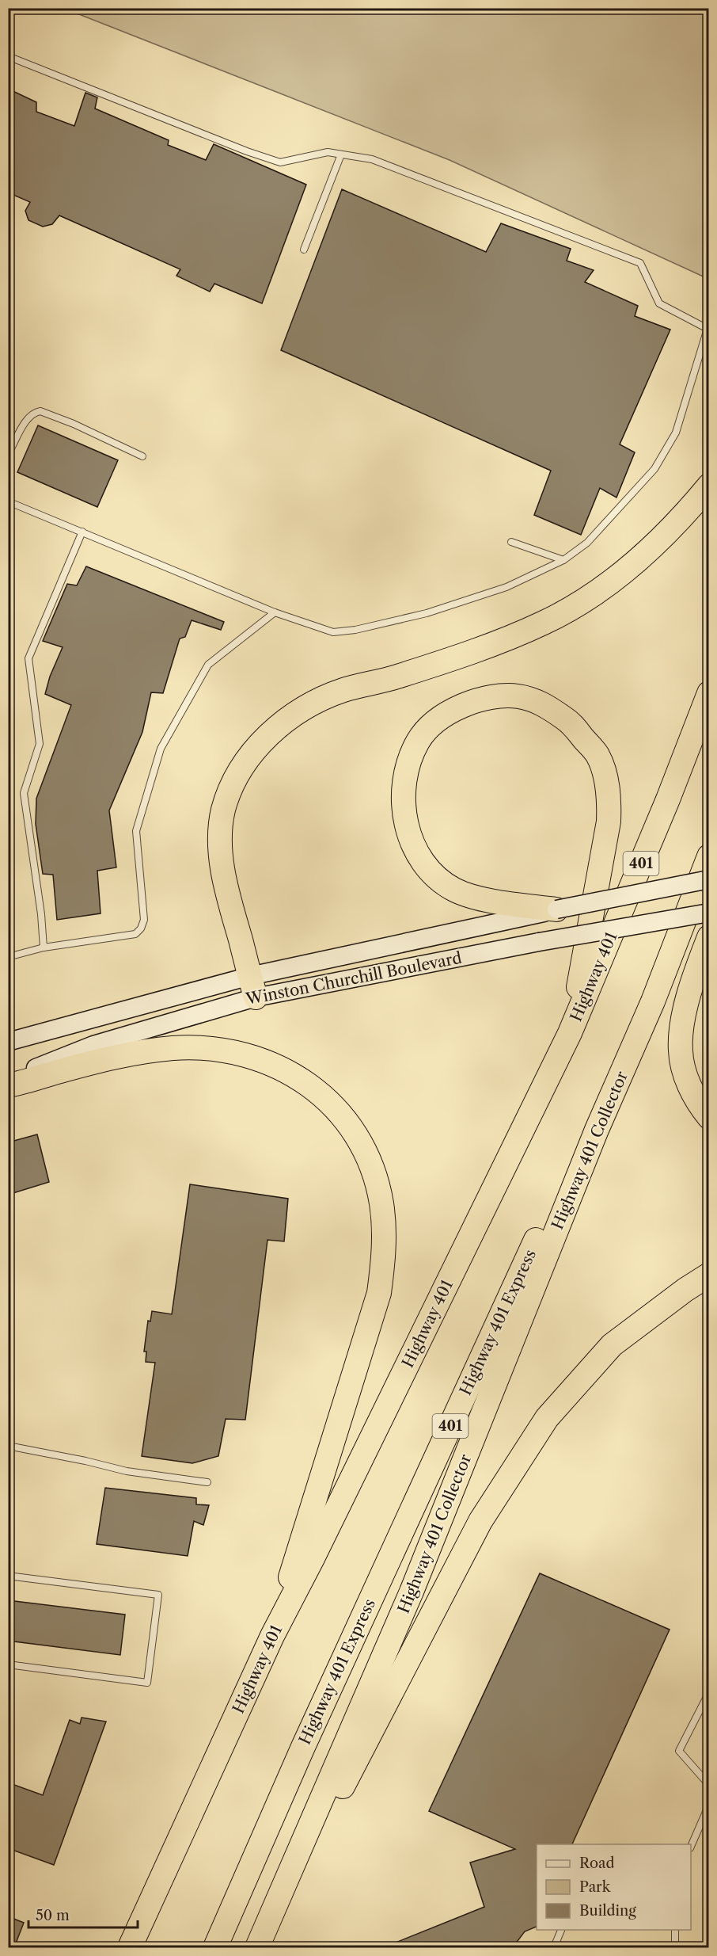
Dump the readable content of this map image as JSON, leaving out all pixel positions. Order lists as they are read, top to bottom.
{
  "streets": {
    "highway": [
      "401",
      "Highway 401",
      "Highway 401 Collector",
      "Highway 401 Express"
    ],
    "main road": ["Winston Churchill Boulevard"]
  },
  "crossings": [
    ["401", "Winston Churchill Boulevard"],
    ["401", "Highway 401 Collector"],
    ["401", "Highway 401 Express"],
    ["Winston Churchill Boulevard", "Highway 401 Collector"],
    ["Winston Churchill Boulevard", "Highway 401 Express"],
    ["Highway 401 Collector", "Highway 401 Express"]
  ],
  "legend": ["Road", "Park", "Building"],
  "scale_bar": "50 m"
}
